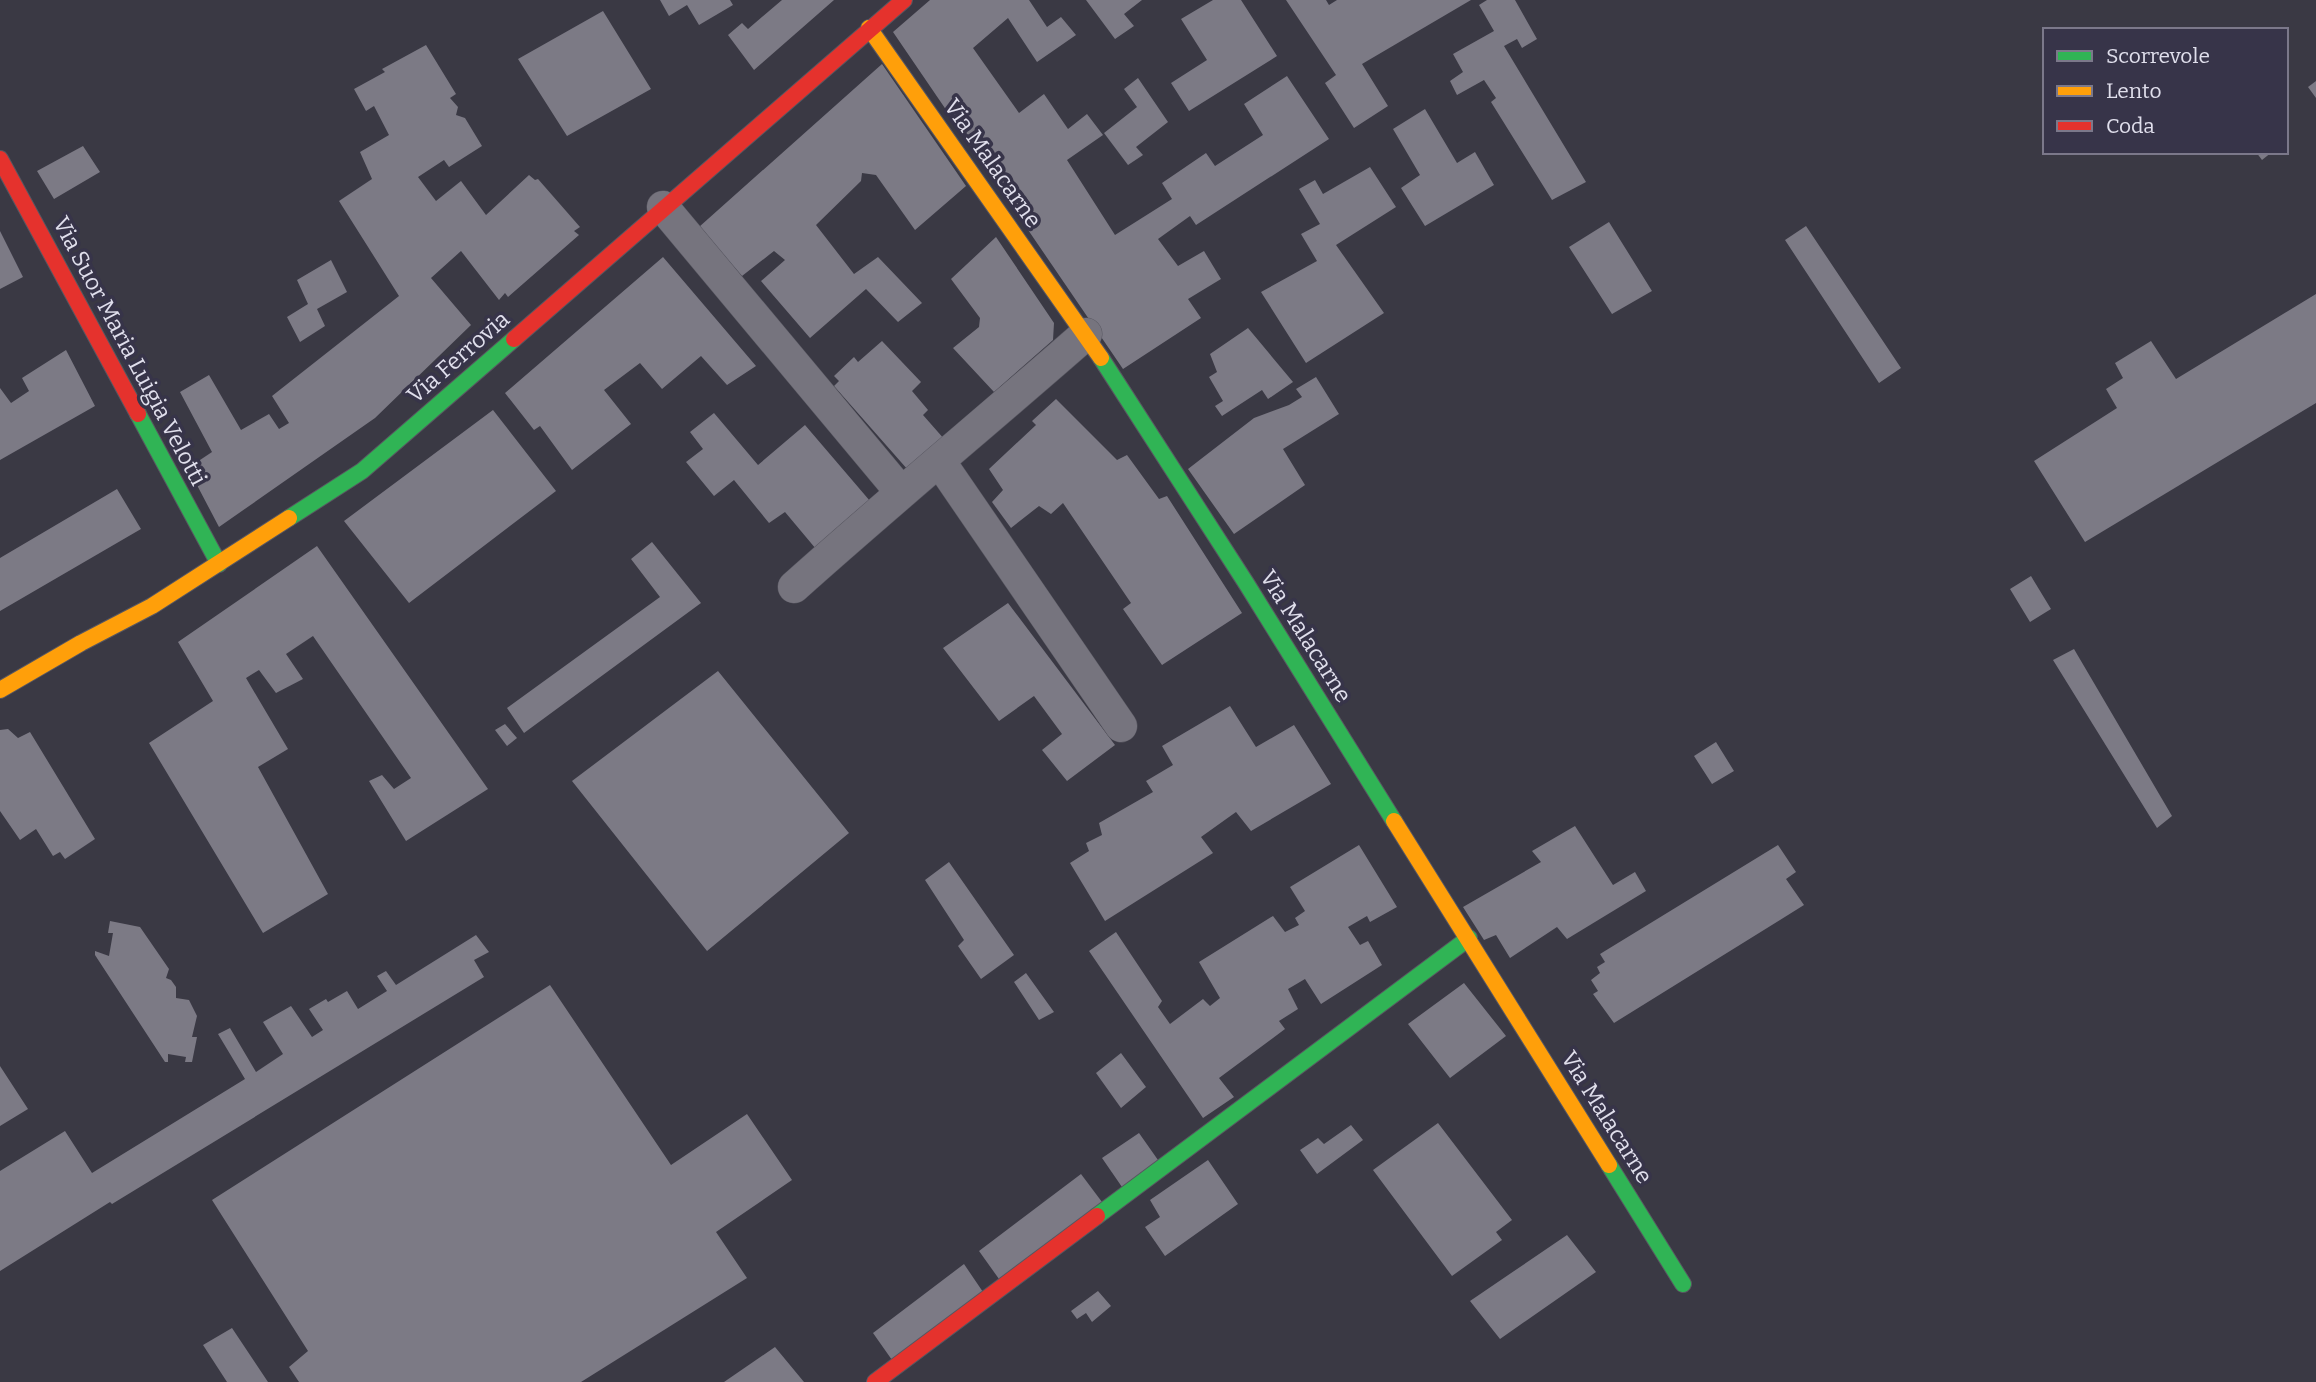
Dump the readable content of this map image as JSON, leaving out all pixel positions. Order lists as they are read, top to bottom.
{
  "streets": {
    "street": ["Via Malacarne", "Via Suor Maria Luigia Velotti", "Via Ferrovia"]
  },
  "crossings": [
    ["Via Malacarne", "Via Ferrovia"],
    ["Via Suor Maria Luigia Velotti", "Via Ferrovia"]
  ],
  "legend": ["Scorrevole", "Lento", "Coda"]
}
